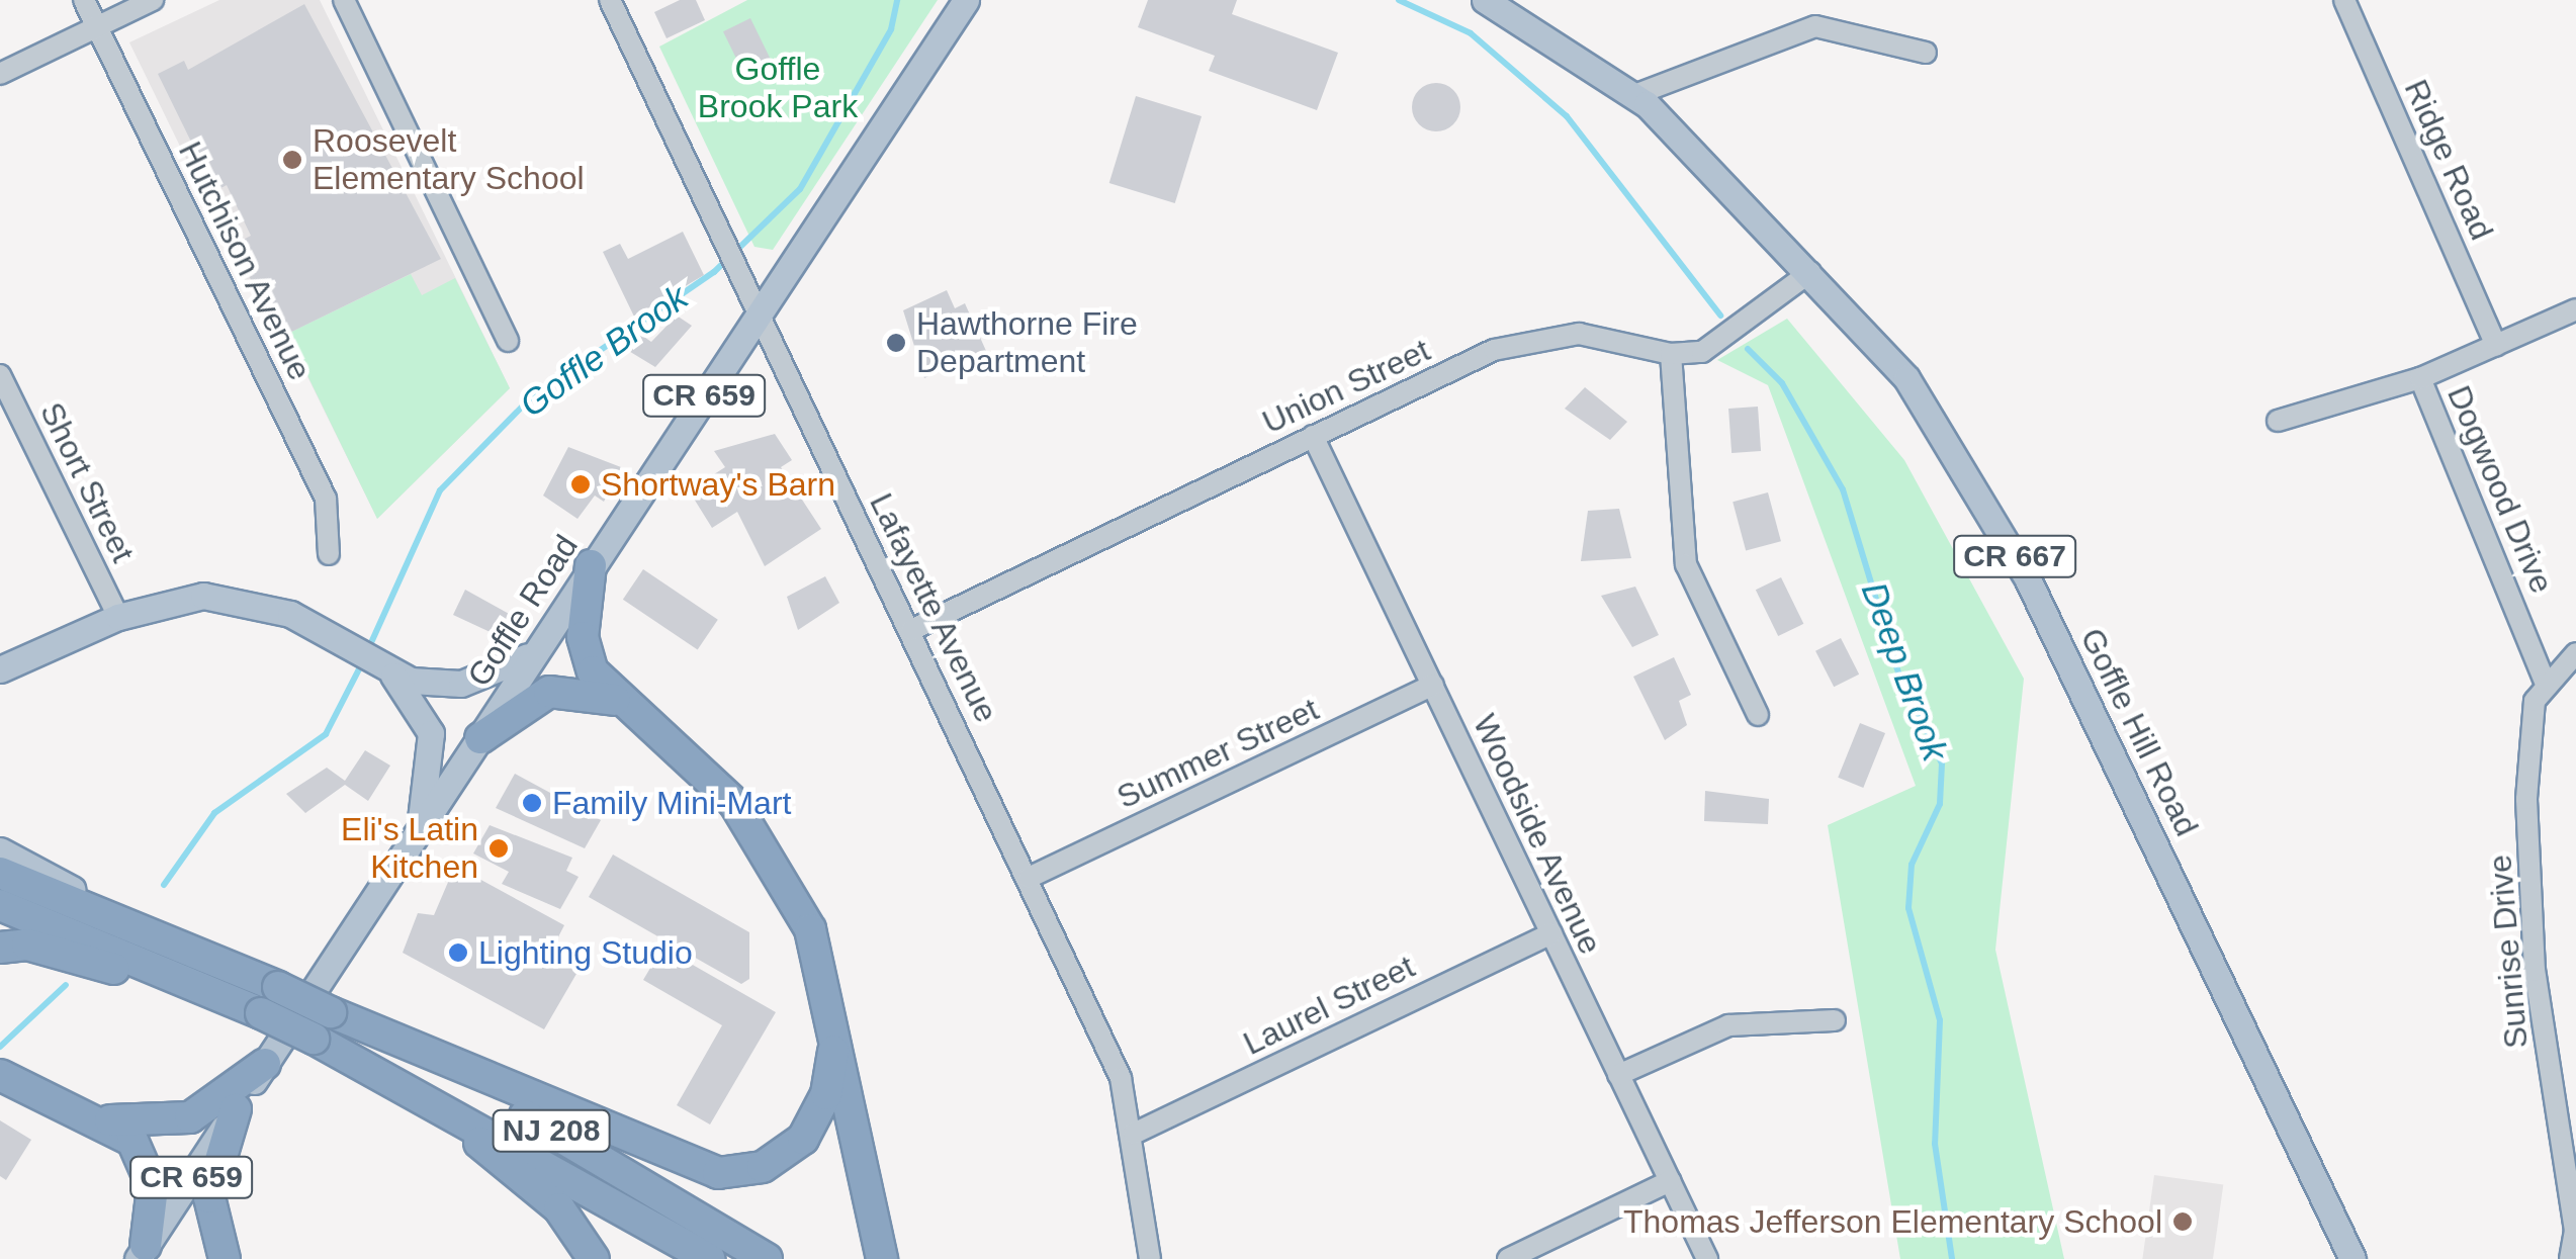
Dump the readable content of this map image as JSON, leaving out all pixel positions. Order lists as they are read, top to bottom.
{
  "streets": {
    "highway": ["NJ 208"],
    "main road": [
      "CR 659",
      "CR 667",
      "Goffle Road",
      "Goffle Hill Road"
    ],
    "street": [
      "Ridge Road",
      "Hutchison Avenue",
      "Union Street",
      "Short Street",
      "Dogwood Drive",
      "Lafayette Avenue",
      "Summer Street",
      "Woodside Avenue",
      "Sunrise Drive",
      "Laurel Street"
    ]
  },
  "crossings": [
    ["Union Street", "Lafayette Avenue"],
    ["Union Street", "Goffle Hill Road"],
    ["Union Street", "Woodside Avenue"],
    ["Dogwood Drive", "Sunrise Drive"],
    ["Lafayette Avenue", "Goffle Road"],
    ["Lafayette Avenue", "Summer Street"],
    ["Lafayette Avenue", "Laurel Street"],
    ["Summer Street", "Woodside Avenue"],
    ["Woodside Avenue", "Laurel Street"]
  ],
  "water": ["Goffle Brook", "Deep Brook"],
  "parks": ["Goffle Brook Park"],
  "places": [
    "Roosevelt Elementary School",
    "Hawthorne Fire Department",
    "Shortway's Barn",
    "Family Mini-Mart",
    "Eli's Latin Kitchen",
    "Lighting Studio",
    "Thomas Jefferson Elementary School"
  ]
}
